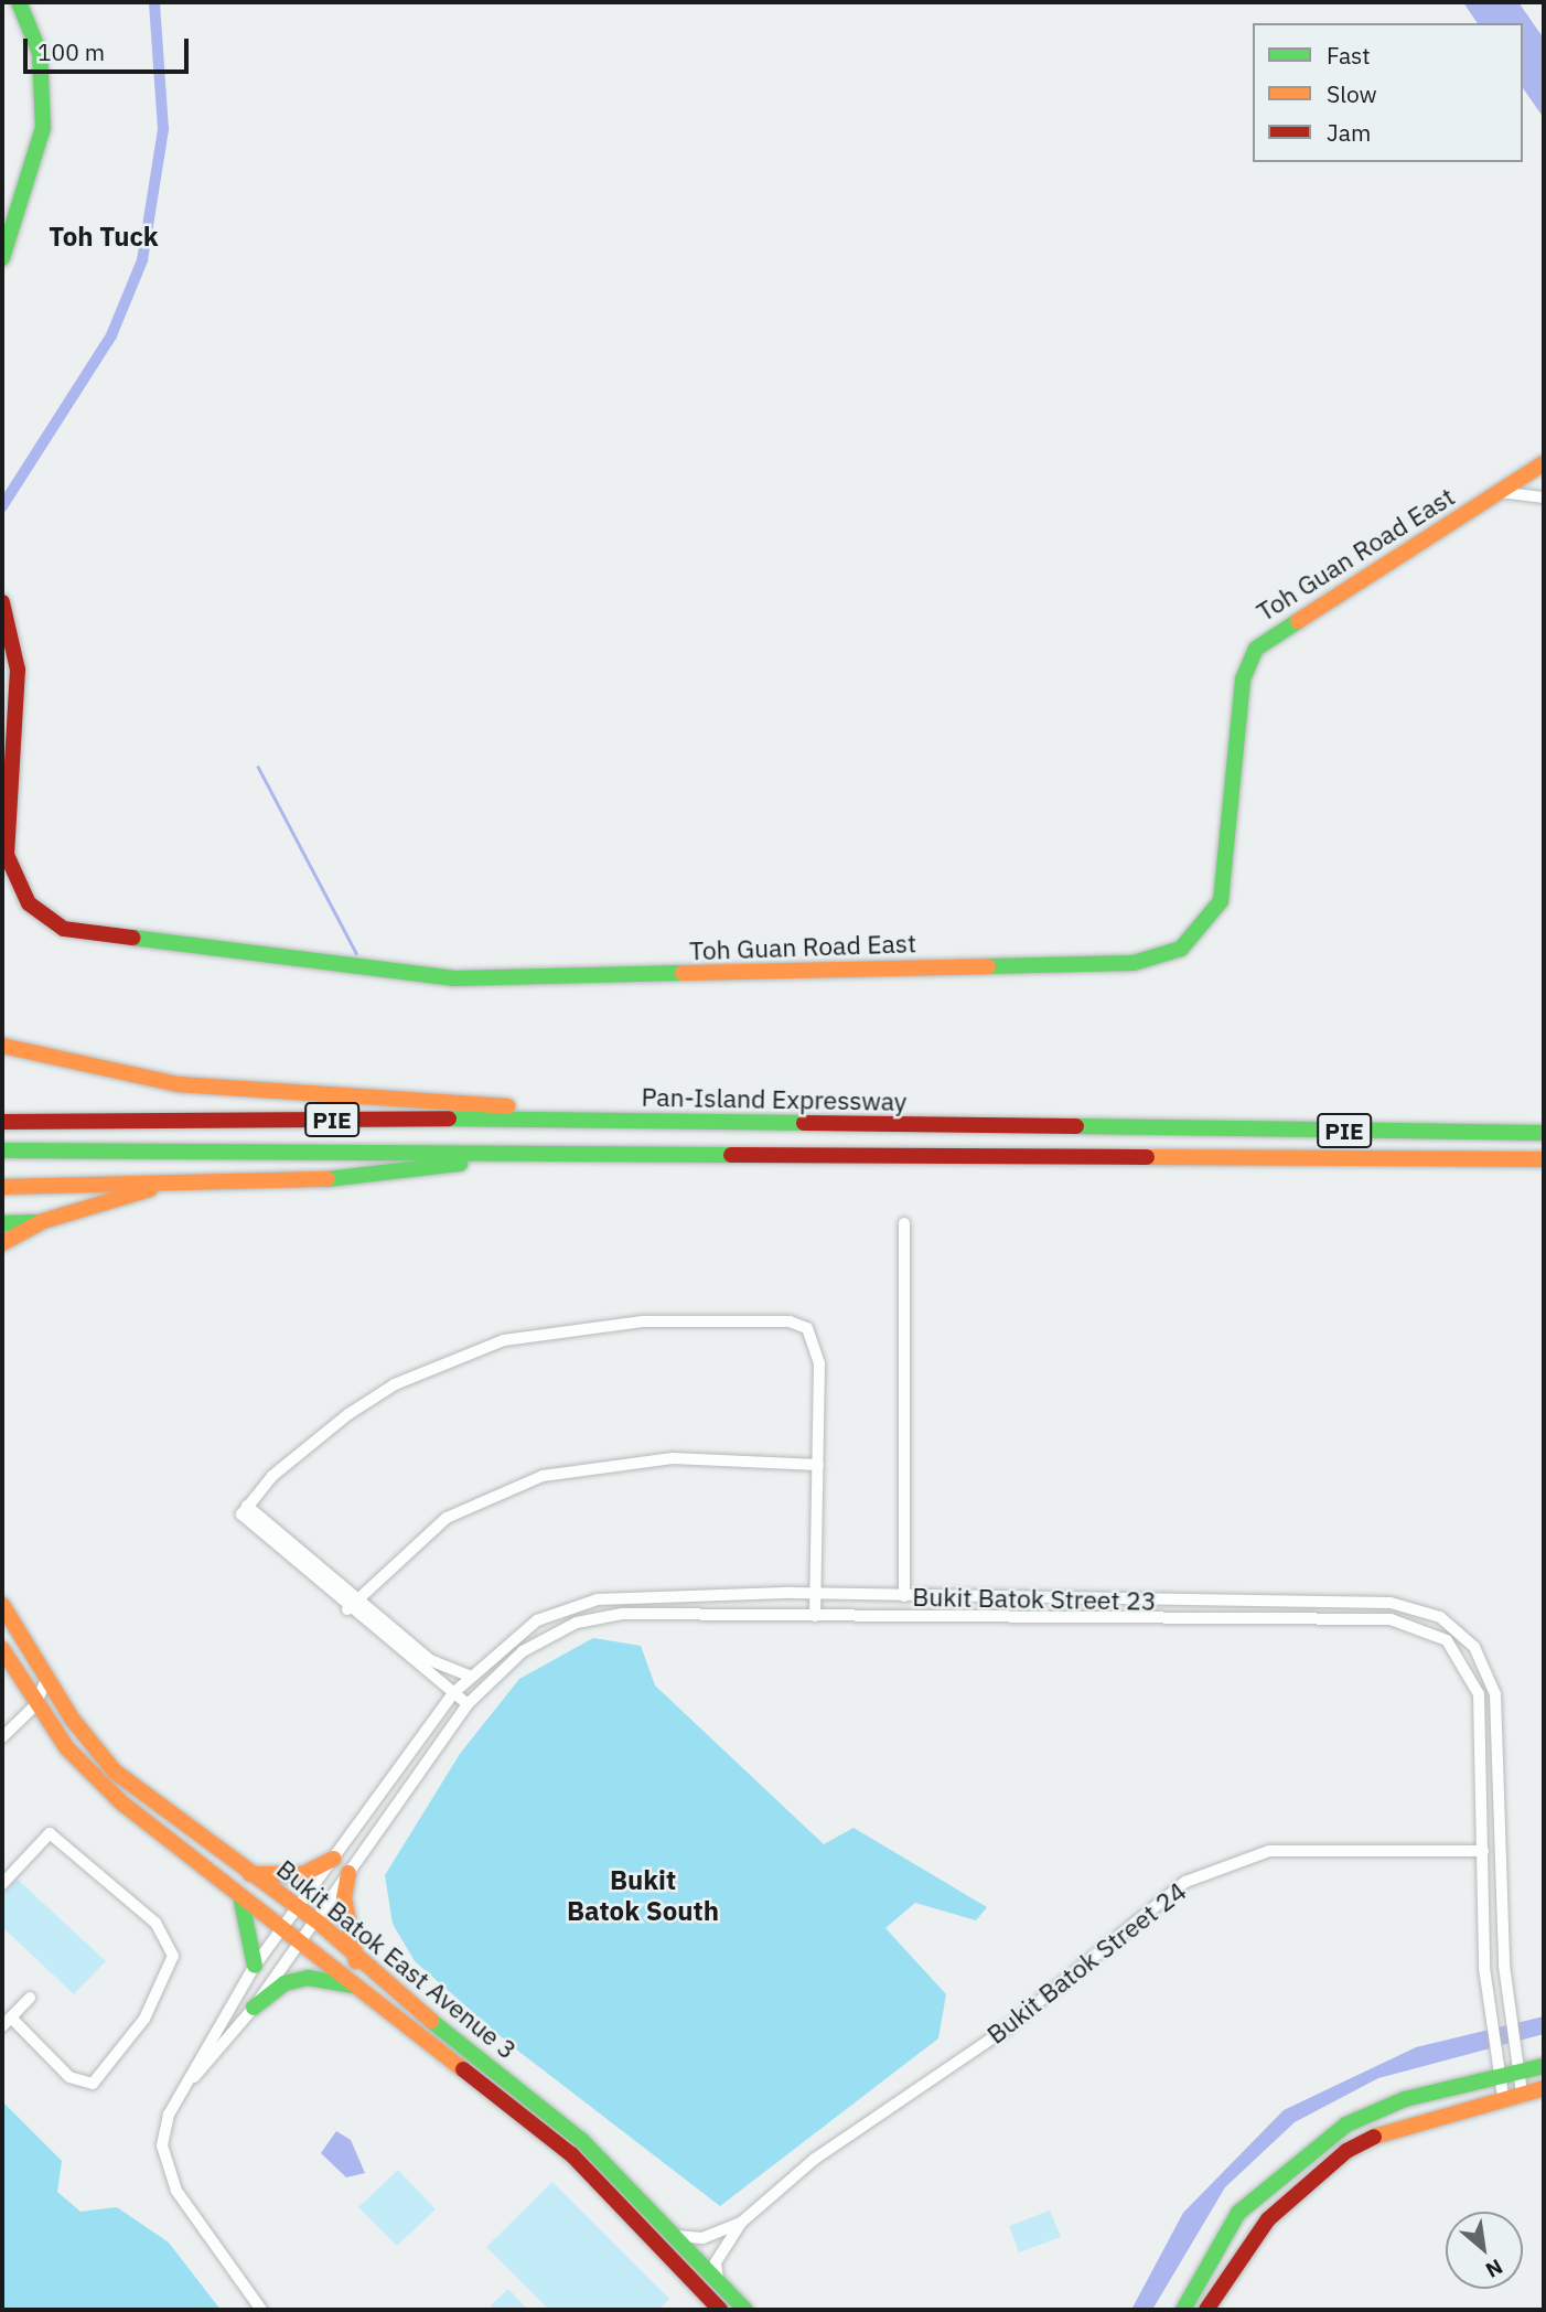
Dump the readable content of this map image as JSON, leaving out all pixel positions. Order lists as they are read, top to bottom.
{
  "streets": {
    "main road": [
      "Toh Guan Road East",
      "Pan-Island Expressway",
      "PIE",
      "Bukit Batok East Avenue 3"
    ],
    "street": ["Bukit Batok Street 23", "Bukit Batok Street 24"]
  },
  "crossings": [
    ["Bukit Batok Street 23", "Bukit Batok East Avenue 3"],
    ["Bukit Batok Street 23", "Bukit Batok Street 24"],
    ["Bukit Batok East Avenue 3", "Bukit Batok Street 24"]
  ],
  "districts": ["Toh Tuck", "Bukit Batok South"],
  "legend": ["Fast", "Slow", "Jam"],
  "scale_bar": "100 m",
  "north": "bottom right"
}
